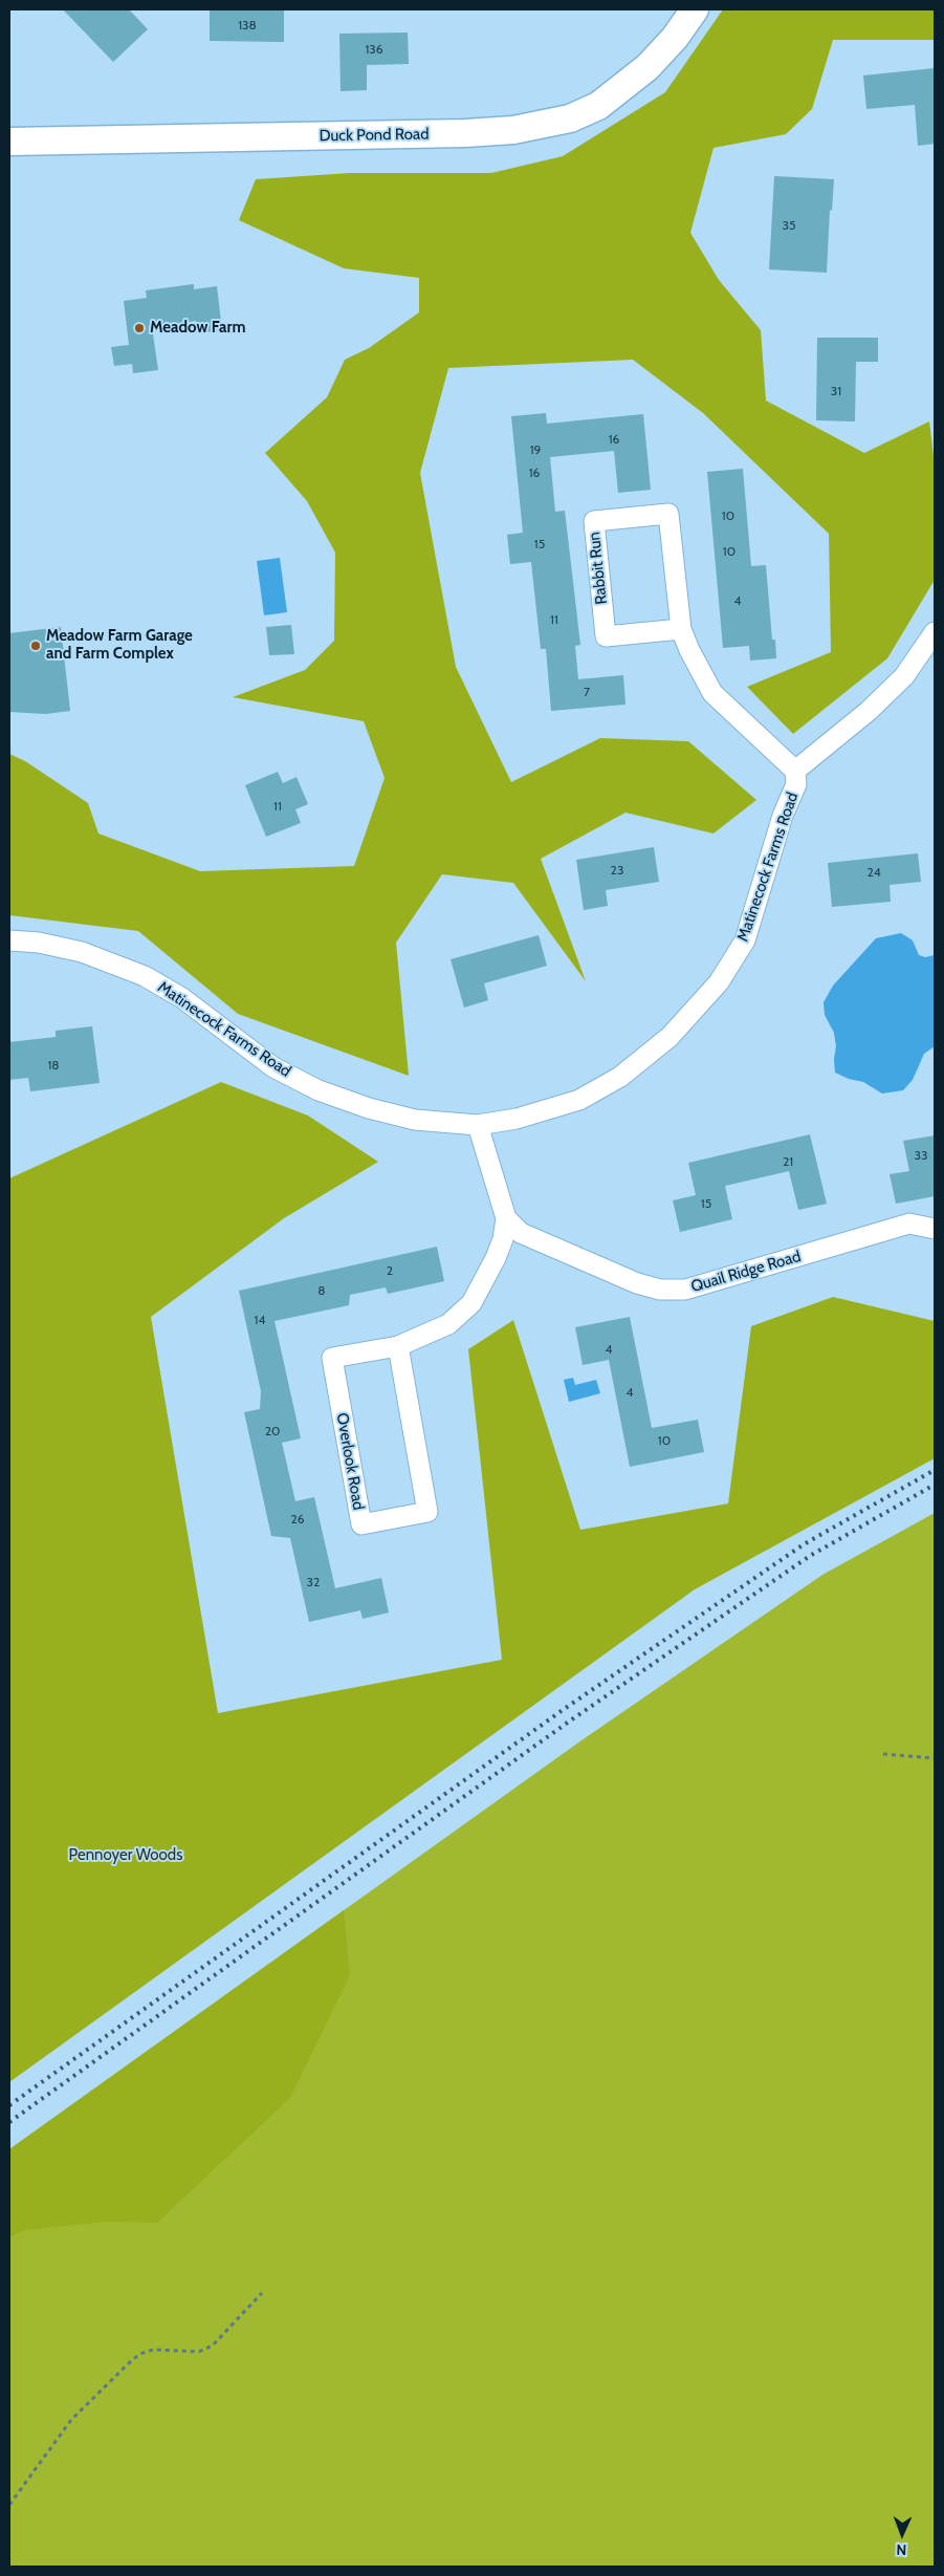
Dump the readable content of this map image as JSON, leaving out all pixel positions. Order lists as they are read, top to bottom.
{
  "streets": {
    "street": [
      "Duck Pond Road",
      "Rabbit Run",
      "Matinecock Farms Road",
      "Quail Ridge Road",
      "Overlook Road"
    ]
  },
  "crossings": [
    ["Rabbit Run", "Matinecock Farms Road"],
    ["Matinecock Farms Road", "Overlook Road"],
    ["Quail Ridge Road", "Overlook Road"]
  ],
  "parks": ["Pennoyer Woods"],
  "places": ["Meadow Farm", "Meadow Farm Garage and Farm Complex"],
  "house_numbers": [
    "138",
    "136",
    "35",
    "31",
    "16",
    "19",
    "16",
    "10",
    "15",
    "10",
    "4",
    "11",
    "7",
    "11",
    "23",
    "24",
    "18",
    "33",
    "21",
    "15",
    "2",
    "8",
    "14",
    "4",
    "4",
    "20",
    "10",
    "26",
    "32"
  ],
  "north": "bottom"
}
